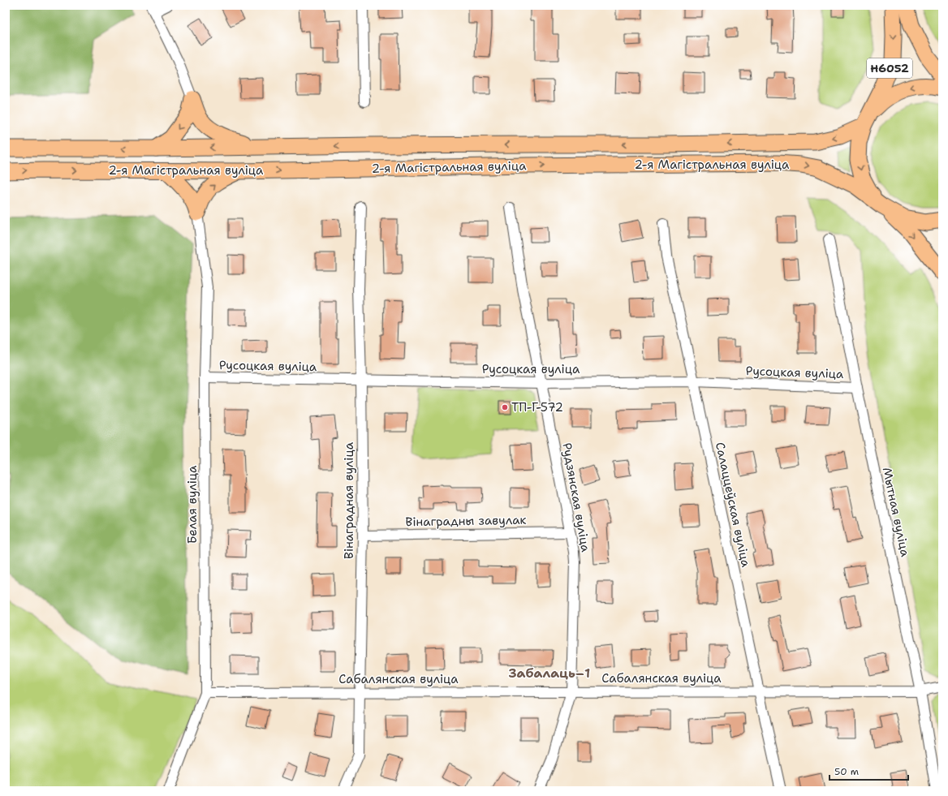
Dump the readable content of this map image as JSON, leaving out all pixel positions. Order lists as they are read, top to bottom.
{
  "streets": {
    "main road": ["Н6052", "2-я Магістральная вуліца"],
    "street": [
      "Русоцкая вуліца",
      "Рудзянская вуліца",
      "Вінаградная вуліца",
      "Белая вуліца",
      "Салаццеўская вуліца",
      "Мытная вуліца",
      "Вінаградны завулак",
      "Сабалянская вуліца"
    ]
  },
  "crossings": [
    ["Н6052", "2-я Магістральная вуліца"],
    ["Русоцкая вуліца", "Рудзянская вуліца"],
    ["Русоцкая вуліца", "Вінаградная вуліца"],
    ["Русоцкая вуліца", "Белая вуліца"],
    ["Русоцкая вуліца", "Салаццеўская вуліца"],
    ["Русоцкая вуліца", "Мытная вуліца"],
    ["Рудзянская вуліца", "Вінаградны завулак"],
    ["Рудзянская вуліца", "Сабалянская вуліца"],
    ["Вінаградная вуліца", "Вінаградны завулак"],
    ["Вінаградная вуліца", "Сабалянская вуліца"],
    ["Белая вуліца", "Сабалянская вуліца"],
    ["Салаццеўская вуліца", "Сабалянская вуліца"],
    ["Мытная вуліца", "Сабалянская вуліца"]
  ],
  "districts": ["Забалаць–1"],
  "places": ["ТП-Г-572"],
  "scale_bar": "50 m"
}
